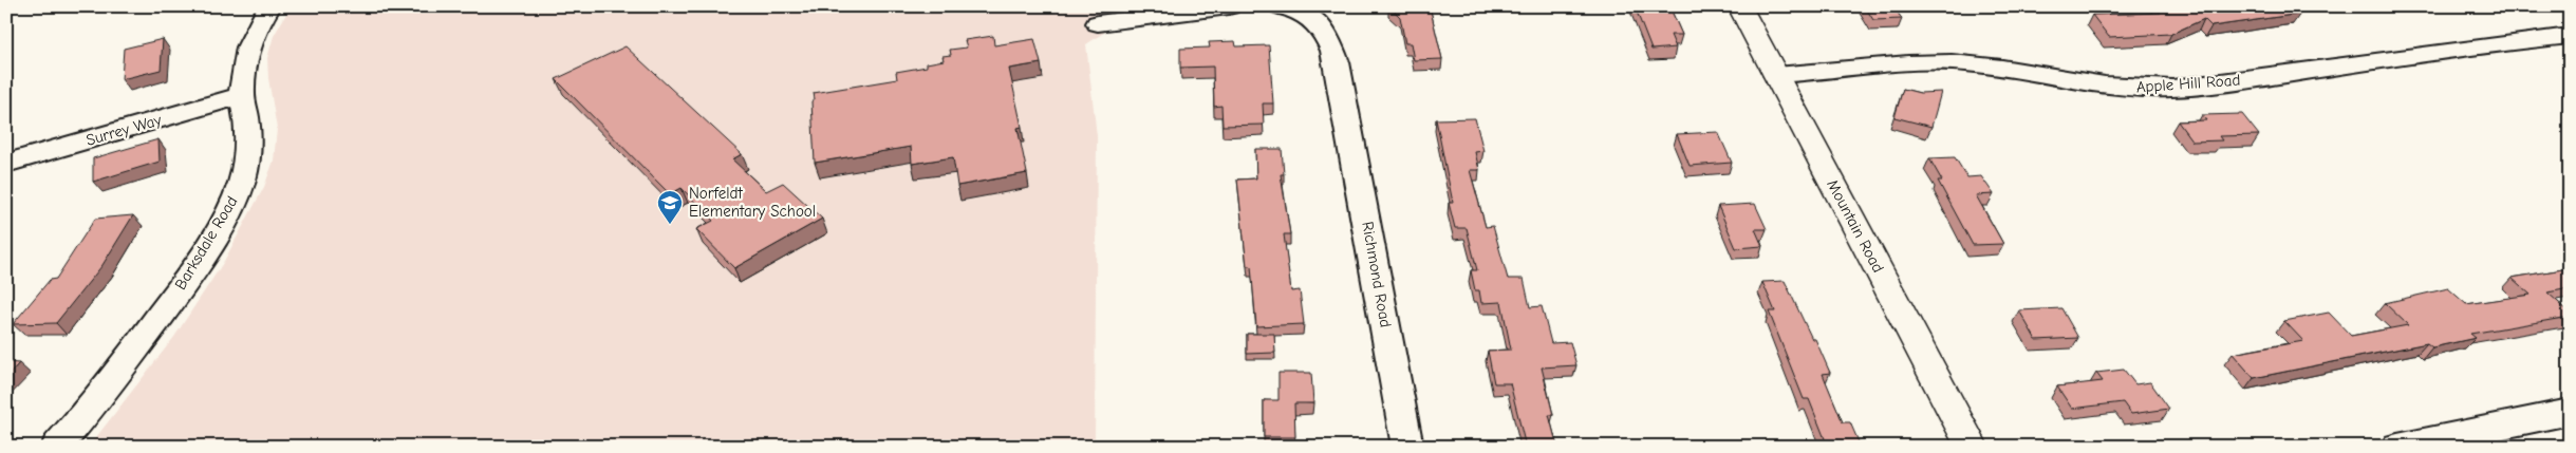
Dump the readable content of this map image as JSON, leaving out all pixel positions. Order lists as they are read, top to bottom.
{
  "streets": {
    "main road": ["Mountain Road"],
    "street": [
      "Apple Hill Road",
      "Surrey Way",
      "Barksdale Road",
      "Richmond Road"
    ]
  },
  "crossings": [
    ["Apple Hill Road", "Mountain Road"],
    ["Surrey Way", "Barksdale Road"]
  ],
  "places": {
    "school or university": ["Norfeldt Elementary School"]
  }
}
